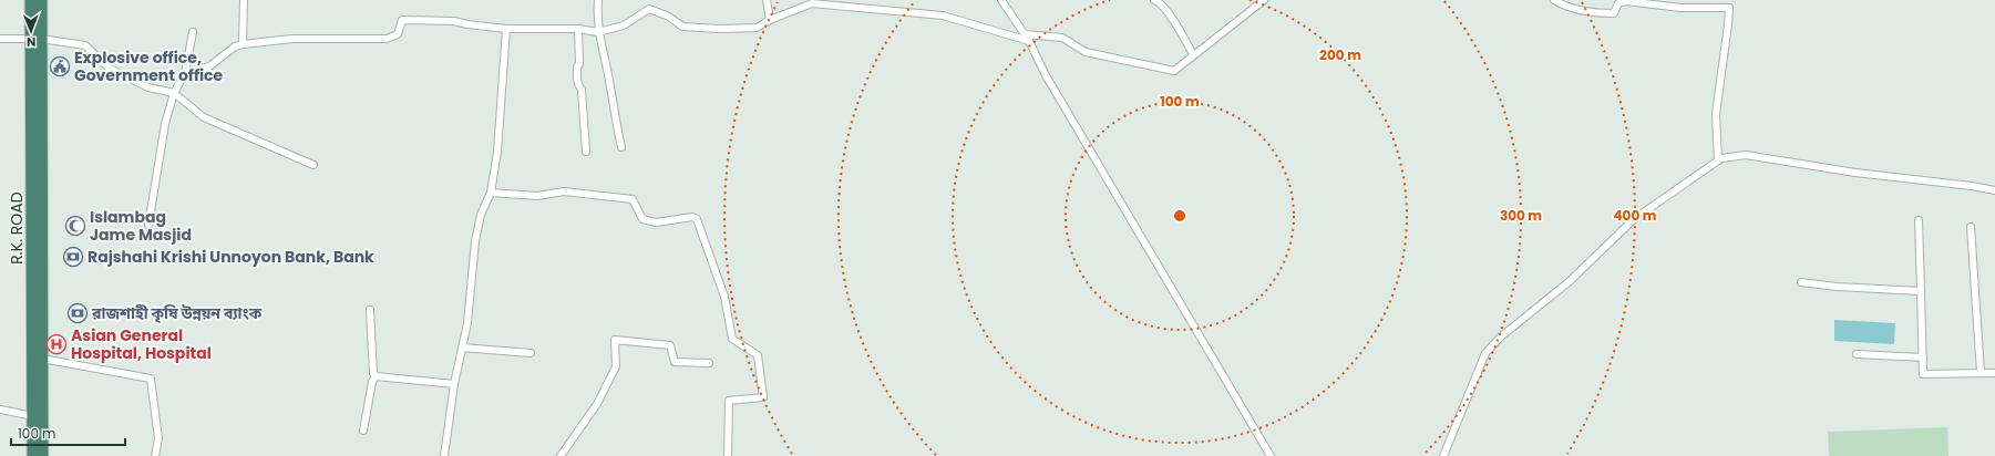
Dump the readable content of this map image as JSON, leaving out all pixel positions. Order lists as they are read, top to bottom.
{
  "streets": {
    "highway": ["R.K. ROAD"]
  },
  "places": {
    "public building": ["Explosive office, Government office"],
    "mosque": ["Islambag Jame Masjid"],
    "bank": ["Rajshahi Krishi Unnoyon Bank, Bank", "রাজশাহী কৃষি উন্নয়ন ব্যাংক"],
    "hospital": ["Asian General Hospital, Hospital"]
  },
  "scale_bar": "100 m",
  "north": "bottom",
  "rings": [
    "200 m",
    "100 m",
    "300 m",
    "400 m"
  ]
}
